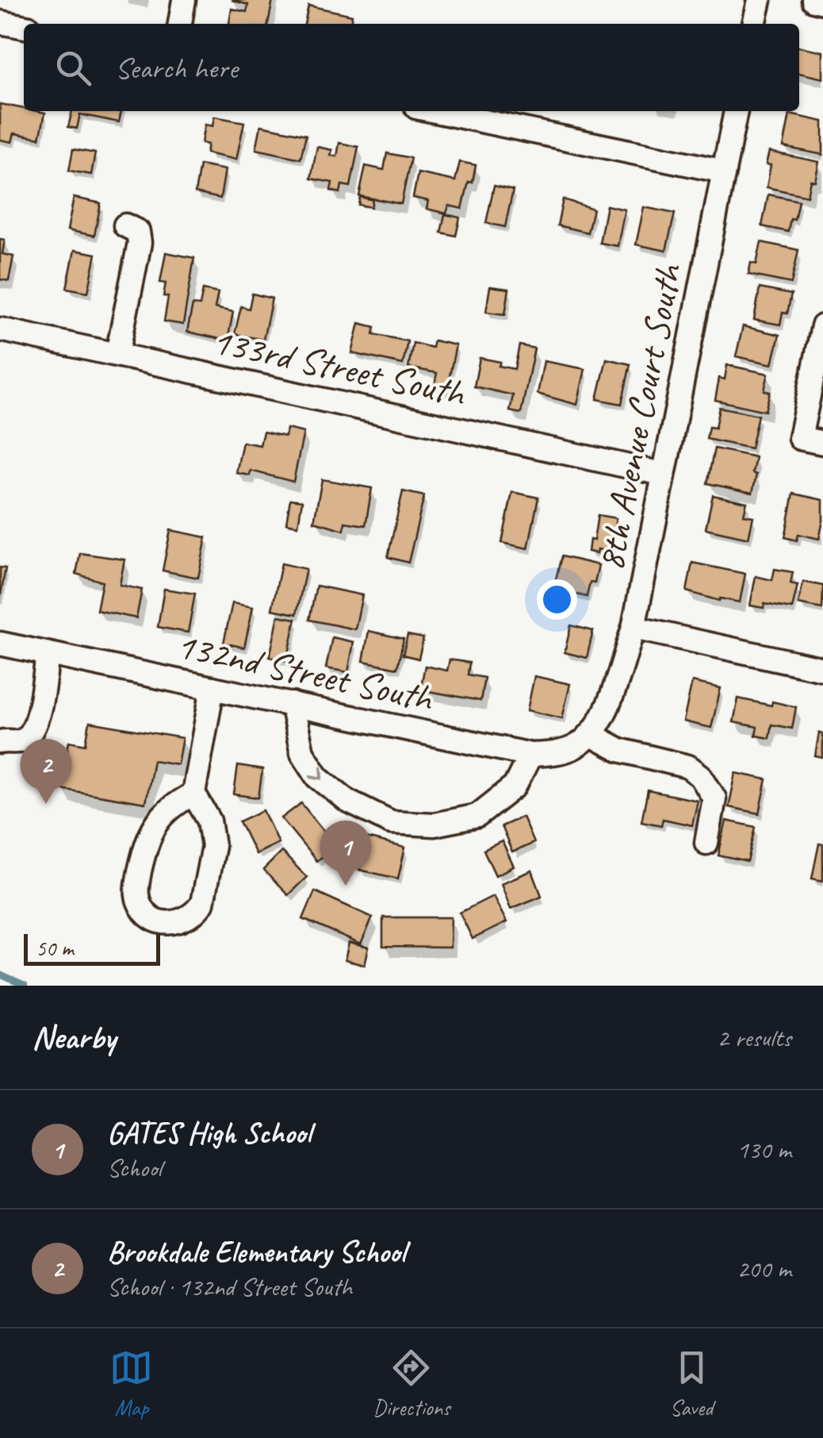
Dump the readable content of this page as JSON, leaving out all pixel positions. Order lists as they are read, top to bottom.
{
  "streets": {
    "street": ["133rd Street South", "8th Avenue Court South", "132nd Street South"]
  },
  "crossings": [
    ["133rd Street South", "8th Avenue Court South"],
    ["8th Avenue Court South", "132nd Street South"]
  ],
  "scale_bar": "50 m",
  "page": {
    "search": "Search here",
    "pins": ["2", "1"],
    "scale": "50 m",
    "heading": ["Nearby", "2 results"],
    "list": [
      {
        "mark": "1",
        "name": "GATES High School",
        "note": "School",
        "value": "130 m"
      },
      {
        "mark": "2",
        "name": "Brookdale Elementary School",
        "note": "School · 132nd Street South",
        "value": "200 m"
      }
    ],
    "nav": ["Map", "Directions", "Saved"]
  }
}
